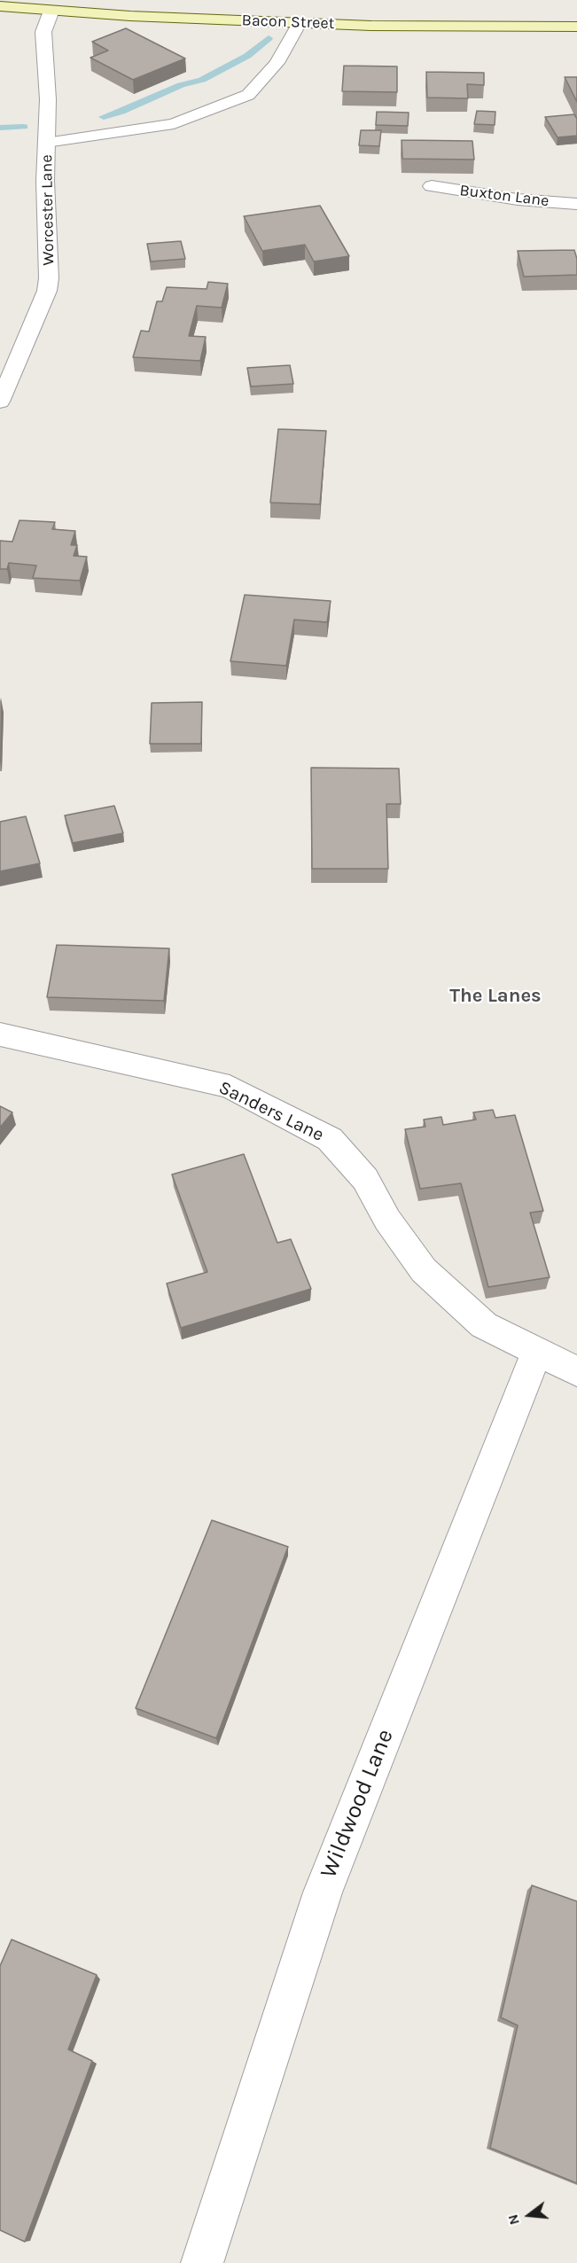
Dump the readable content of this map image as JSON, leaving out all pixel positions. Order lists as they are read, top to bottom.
{
  "streets": {
    "main road": ["Bacon Street"],
    "street": [
      "Buxton Lane",
      "Worcester Lane",
      "Sanders Lane",
      "Wildwood Lane"
    ]
  },
  "crossings": [
    ["Bacon Street", "Worcester Lane"],
    ["Sanders Lane", "Wildwood Lane"]
  ],
  "districts": ["The Lanes"],
  "north": "left"
}
